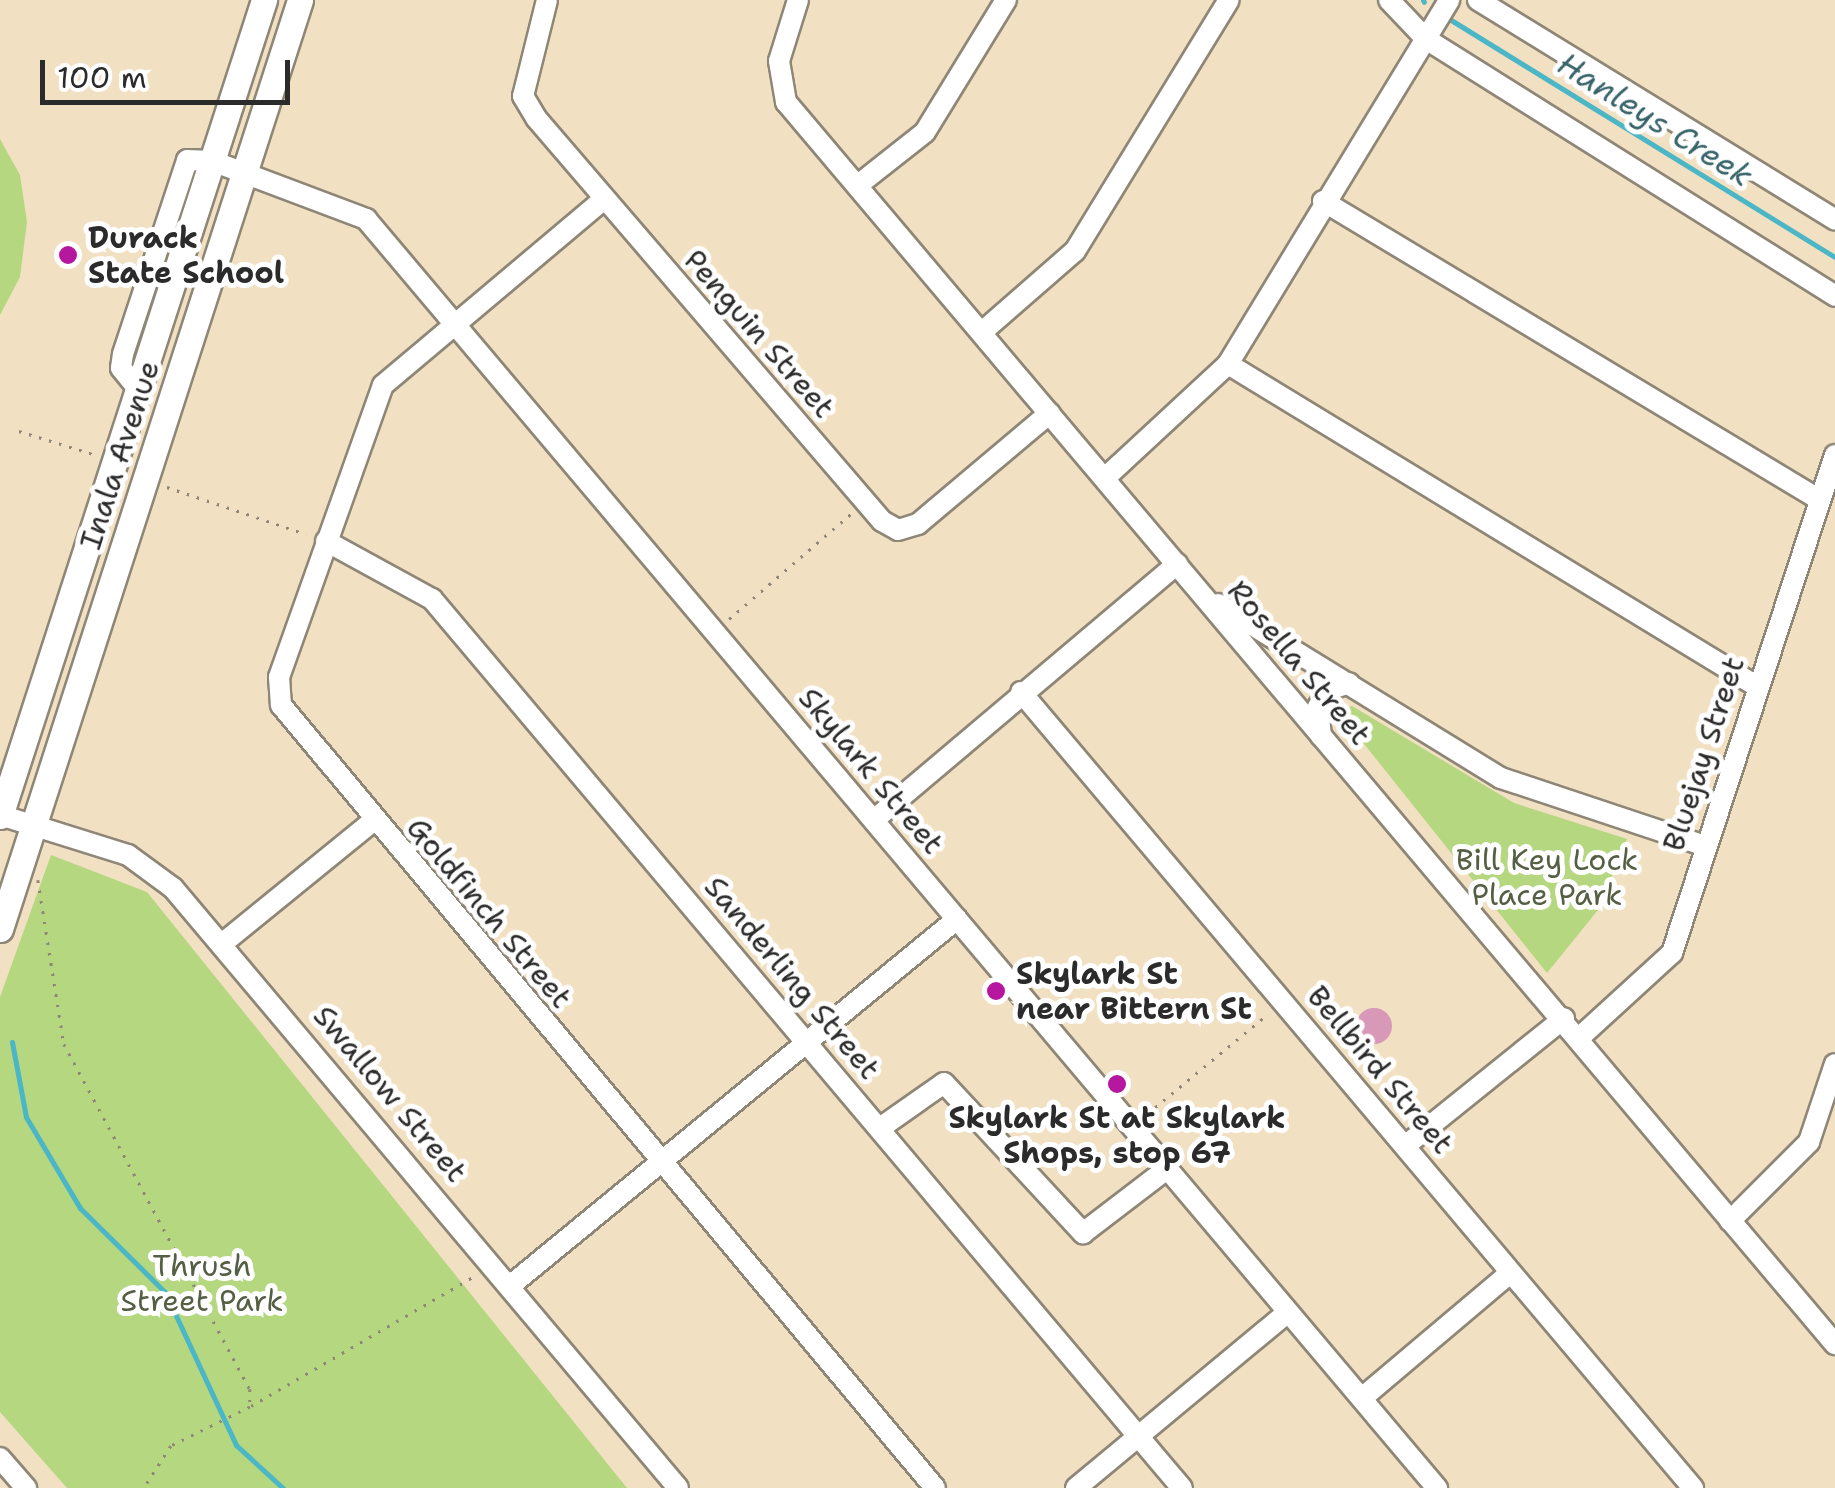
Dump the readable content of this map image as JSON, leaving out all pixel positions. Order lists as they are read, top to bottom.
{
  "streets": {
    "main road": ["Inala Avenue"],
    "street": [
      "Penguin Street",
      "Rosella Street",
      "Bluejay Street",
      "Skylark Street",
      "Goldfinch Street",
      "Sanderling Street",
      "Bellbird Street",
      "Swallow Street"
    ]
  },
  "crossings": [
    ["Penguin Street", "Rosella Street"],
    ["Penguin Street", "Goldfinch Street"],
    ["Inala Avenue", "Skylark Street"],
    ["Inala Avenue", "Swallow Street"],
    ["Rosella Street", "Bluejay Street"],
    ["Skylark Street", "Goldfinch Street"],
    ["Goldfinch Street", "Sanderling Street"]
  ],
  "water": ["Hanleys Creek"],
  "parks": ["Bill Key Lock Place Park", "Thrush Street Park"],
  "places": ["Durack State School", "Skylark St near Bittern St", "Skylark St at Skylark Shops, stop 67"],
  "scale_bar": "100 m"
}
